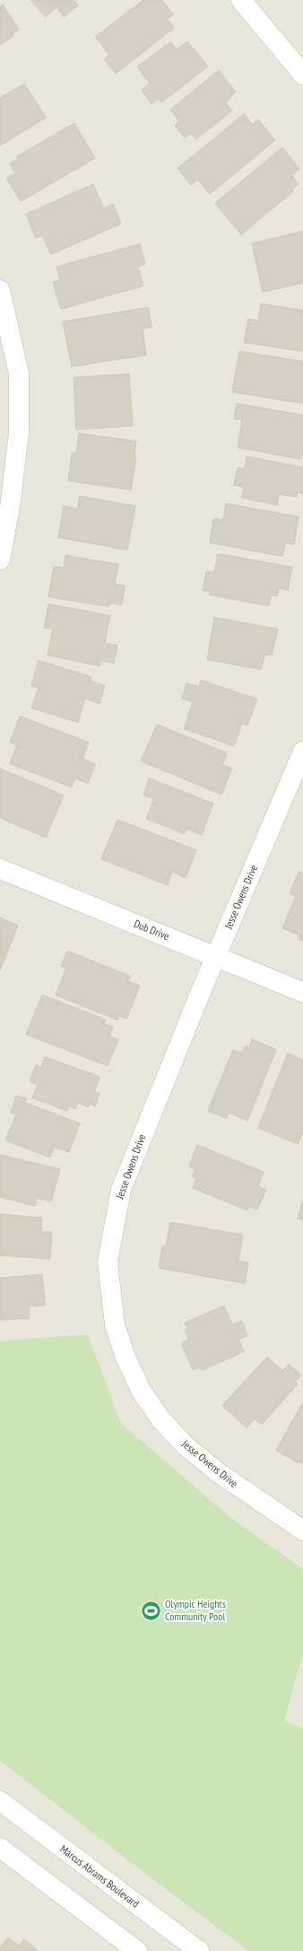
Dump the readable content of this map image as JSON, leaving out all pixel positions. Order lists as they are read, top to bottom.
{
  "streets": {
    "street": ["Jesse Owens Drive", "Dub Drive", "Marcus Abrams Boulevard"]
  },
  "crossings": [
    ["Jesse Owens Drive", "Dub Drive"]
  ],
  "places": {
    "sports": ["Olympic Heights Community Pool"]
  }
}
